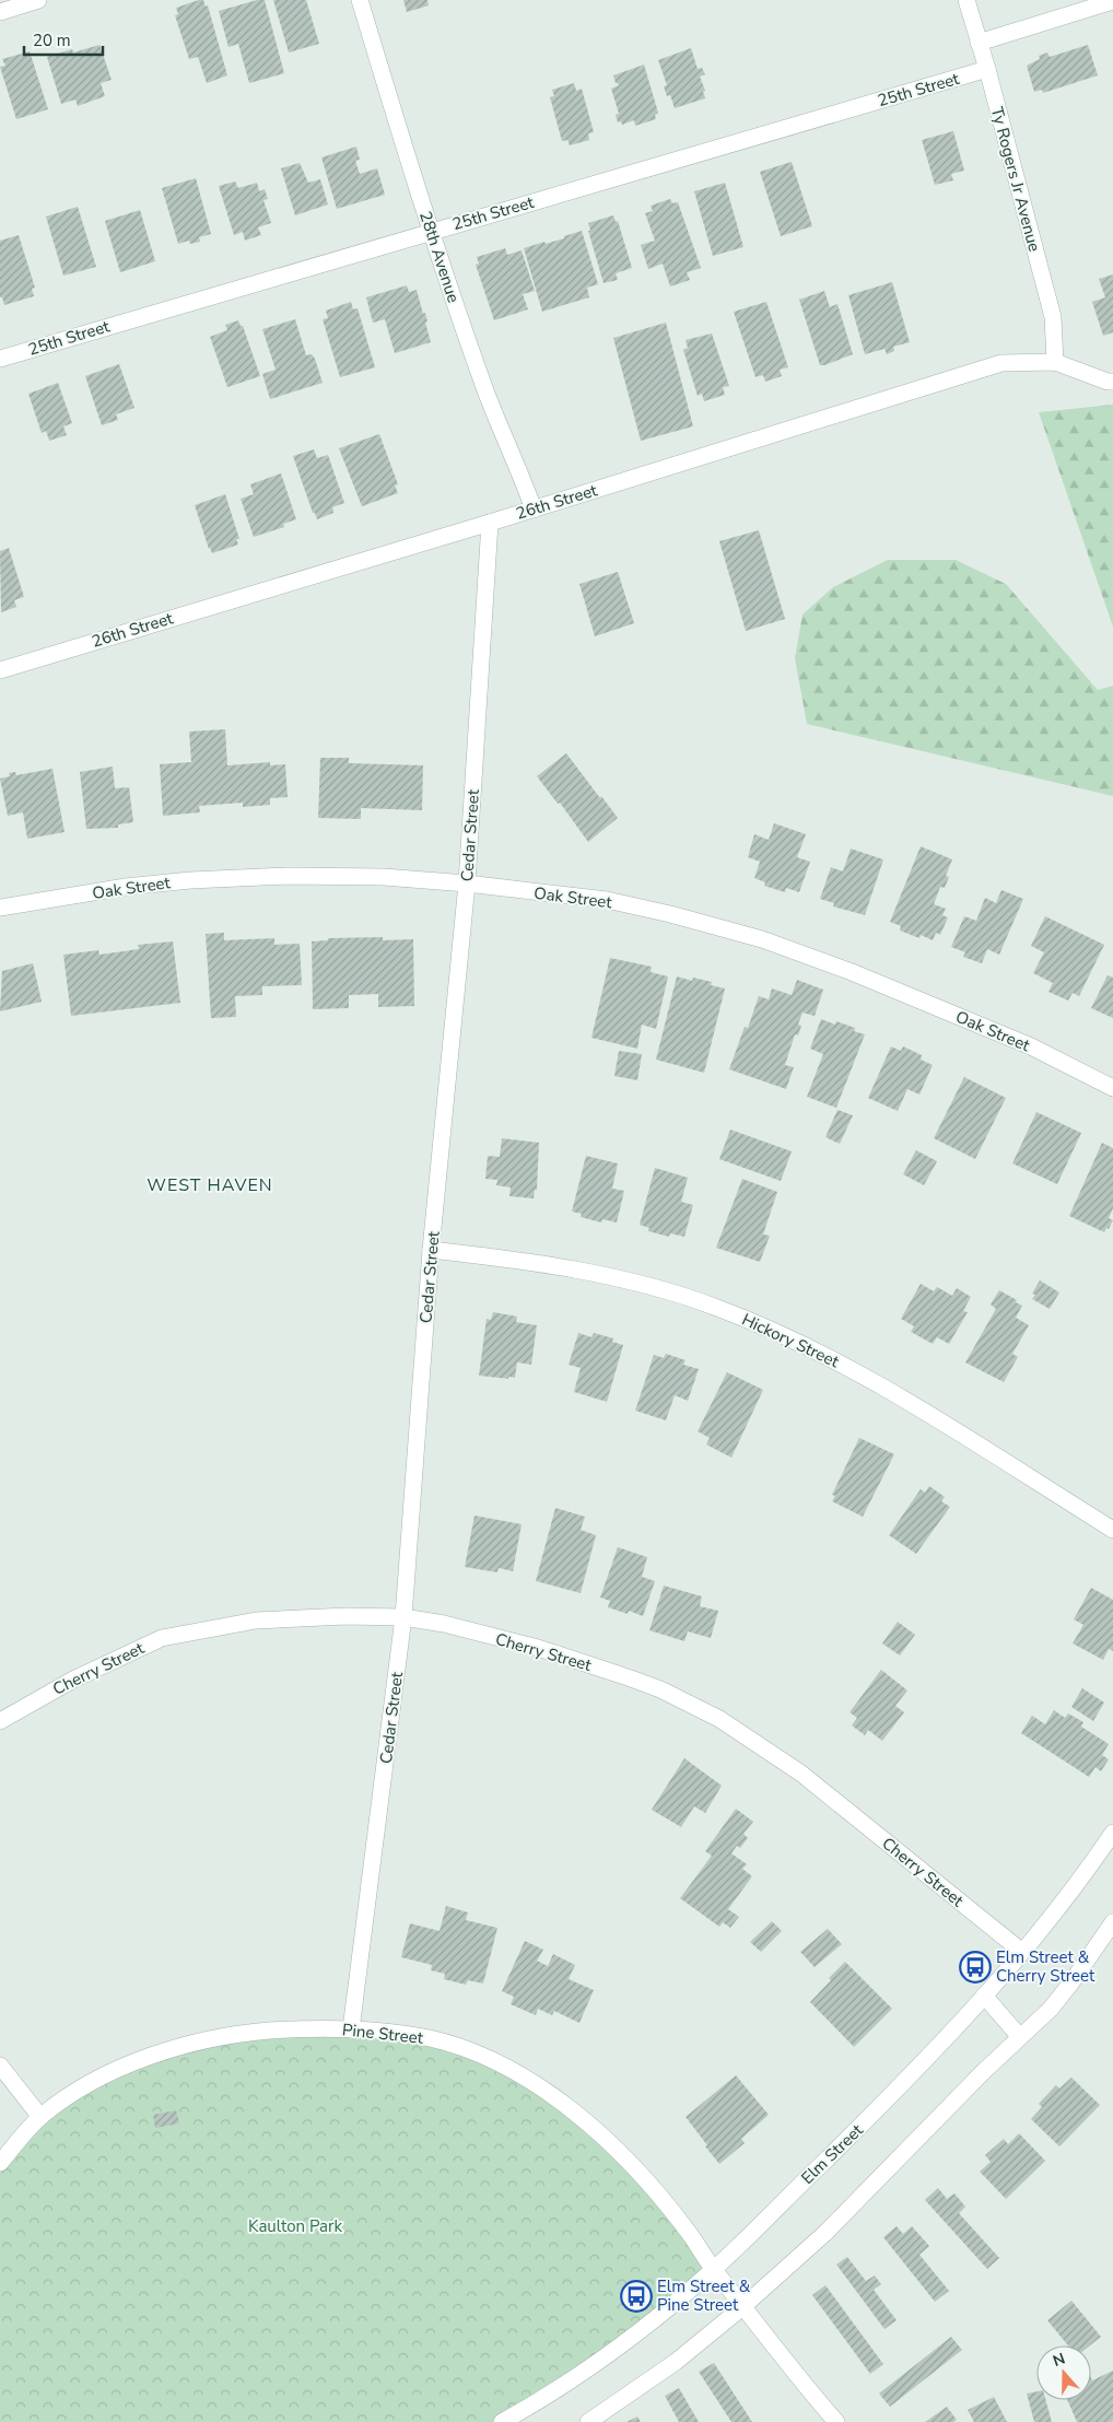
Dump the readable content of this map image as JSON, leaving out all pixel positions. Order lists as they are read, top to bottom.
{
  "streets": {
    "street": [
      "25th Street",
      "Ty Rogers Jr Avenue",
      "28th Avenue",
      "26th Street",
      "Cedar Street",
      "Oak Street",
      "Hickory Street",
      "Cherry Street",
      "Pine Street",
      "Elm Street"
    ]
  },
  "crossings": [
    ["25th Street", "Ty Rogers Jr Avenue"],
    ["25th Street", "28th Avenue"],
    ["Ty Rogers Jr Avenue", "26th Street"],
    ["28th Avenue", "26th Street"],
    ["26th Street", "Cedar Street"],
    ["Cedar Street", "Oak Street"],
    ["Cedar Street", "Hickory Street"],
    ["Cedar Street", "Cherry Street"],
    ["Cedar Street", "Pine Street"],
    ["Cherry Street", "Elm Street"],
    ["Pine Street", "Elm Street"]
  ],
  "districts": ["WEST HAVEN"],
  "parks": ["Kaulton Park"],
  "places": {
    "bus stop": ["Elm Street & Cherry Street", "Elm Street & Pine Street"]
  },
  "scale_bar": "20 m",
  "north": "top"
}
